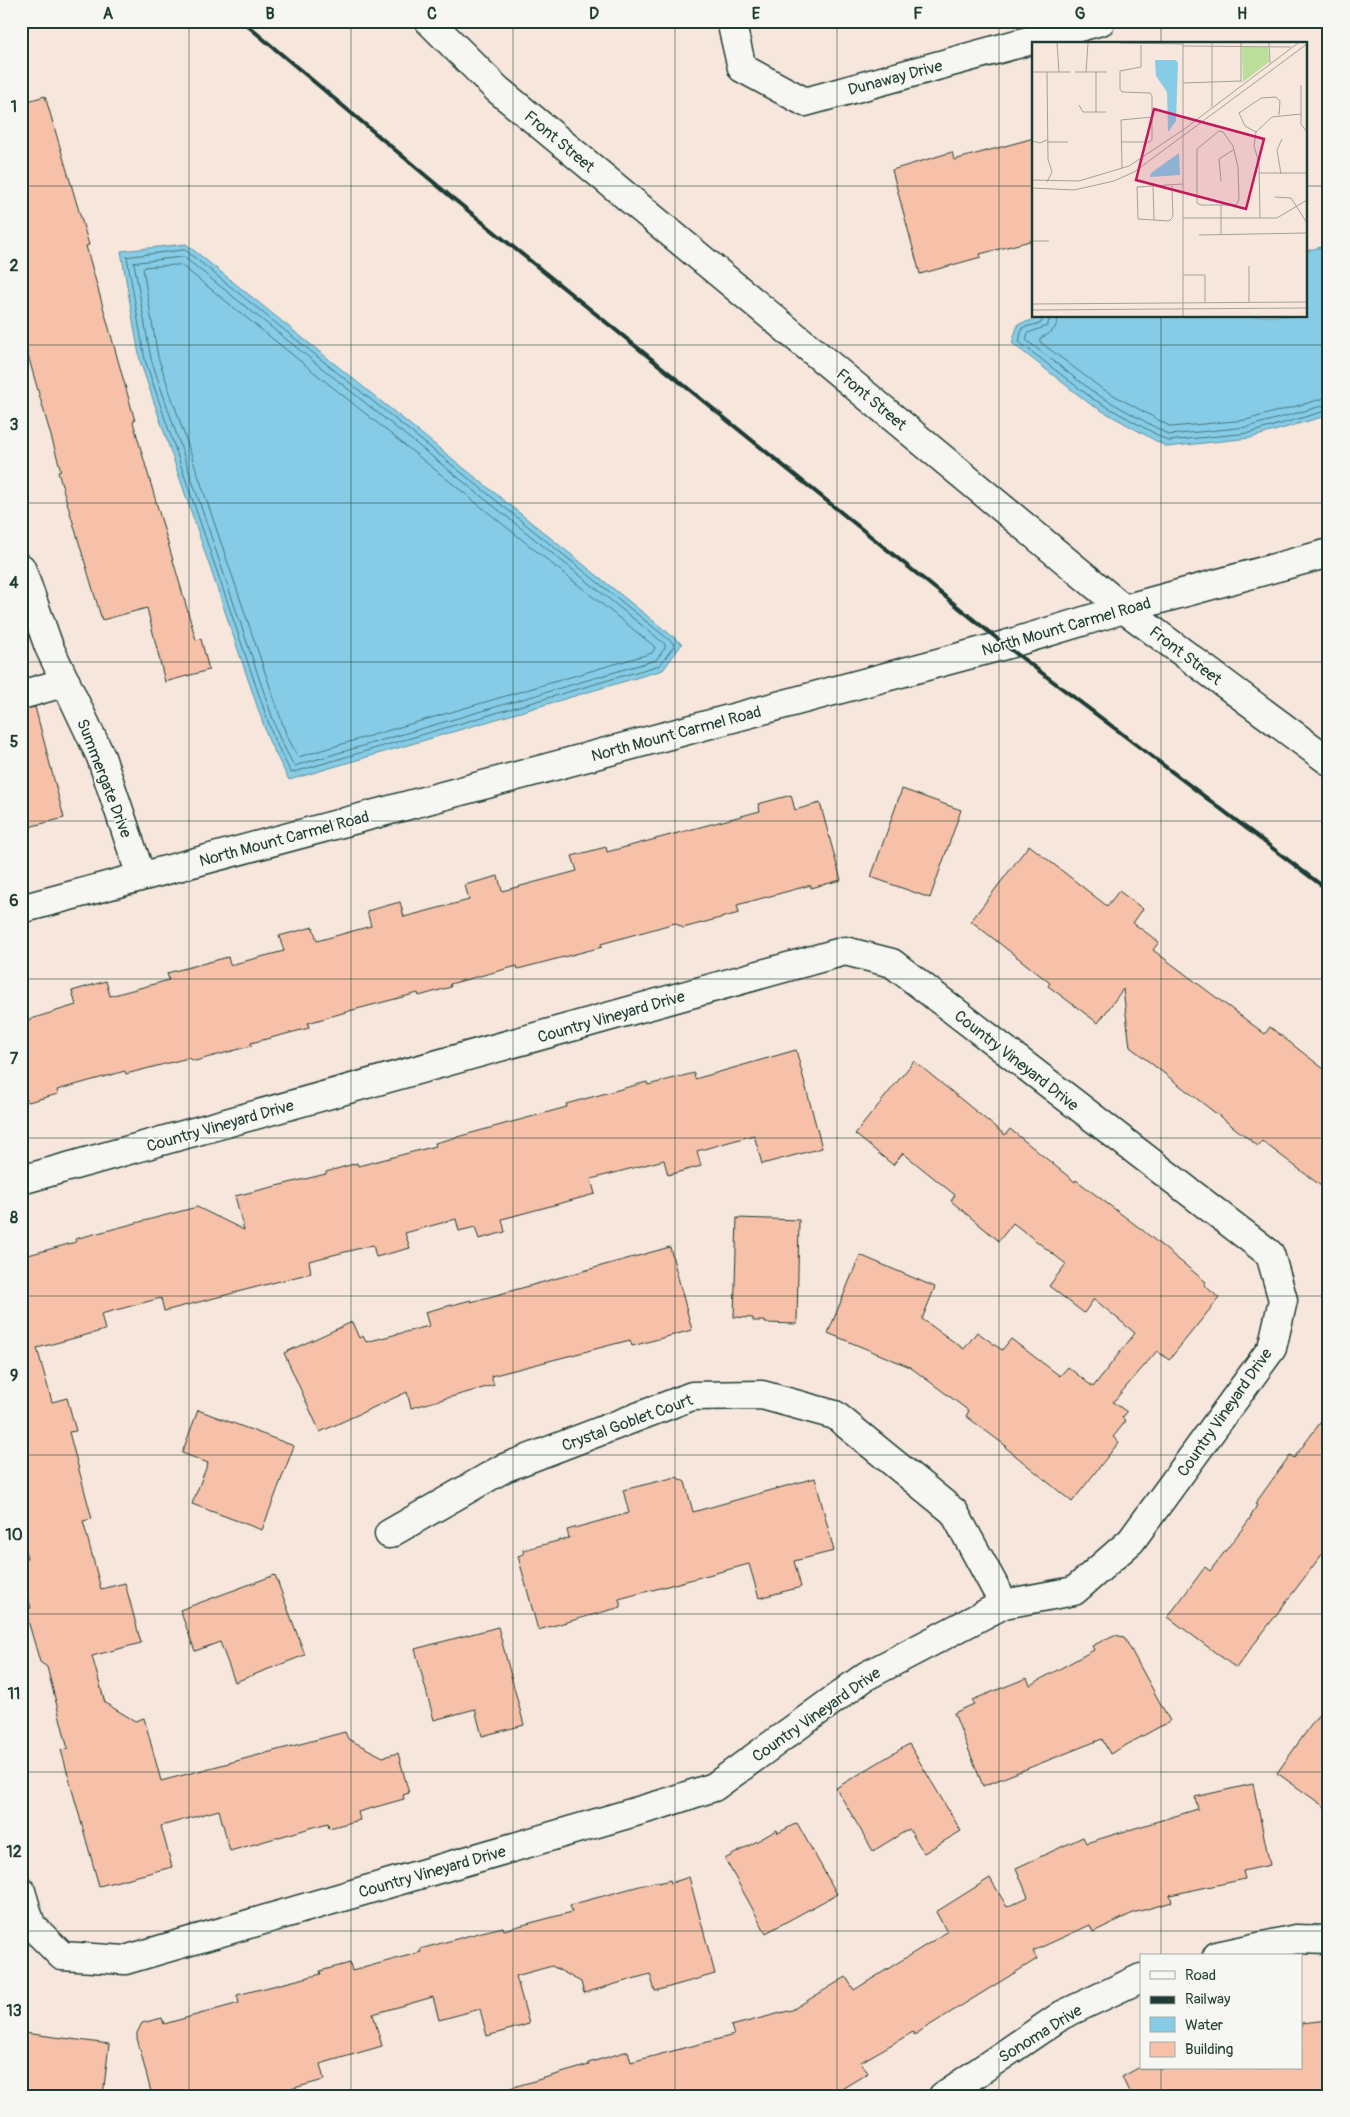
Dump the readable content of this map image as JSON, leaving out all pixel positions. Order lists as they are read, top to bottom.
{
  "streets": {
    "street": [
      "Dunaway Drive",
      "Front Street",
      "North Mount Carmel Road",
      "Summergate Drive",
      "Country Vineyard Drive",
      "Crystal Goblet Court",
      "Sonoma Drive"
    ]
  },
  "crossings": [
    ["Front Street", "North Mount Carmel Road"],
    ["North Mount Carmel Road", "Summergate Drive"],
    ["Country Vineyard Drive", "Crystal Goblet Court"]
  ],
  "legend": [
    "Road",
    "Railway",
    "Water",
    "Building"
  ],
  "grid": {
    "columns": [
      "A",
      "B",
      "C",
      "D",
      "E",
      "F",
      "G",
      "H"
    ],
    "rows": [
      "1",
      "2",
      "3",
      "4",
      "5",
      "6",
      "7",
      "8",
      "9",
      "10",
      "11",
      "12",
      "13"
    ]
  }
}
